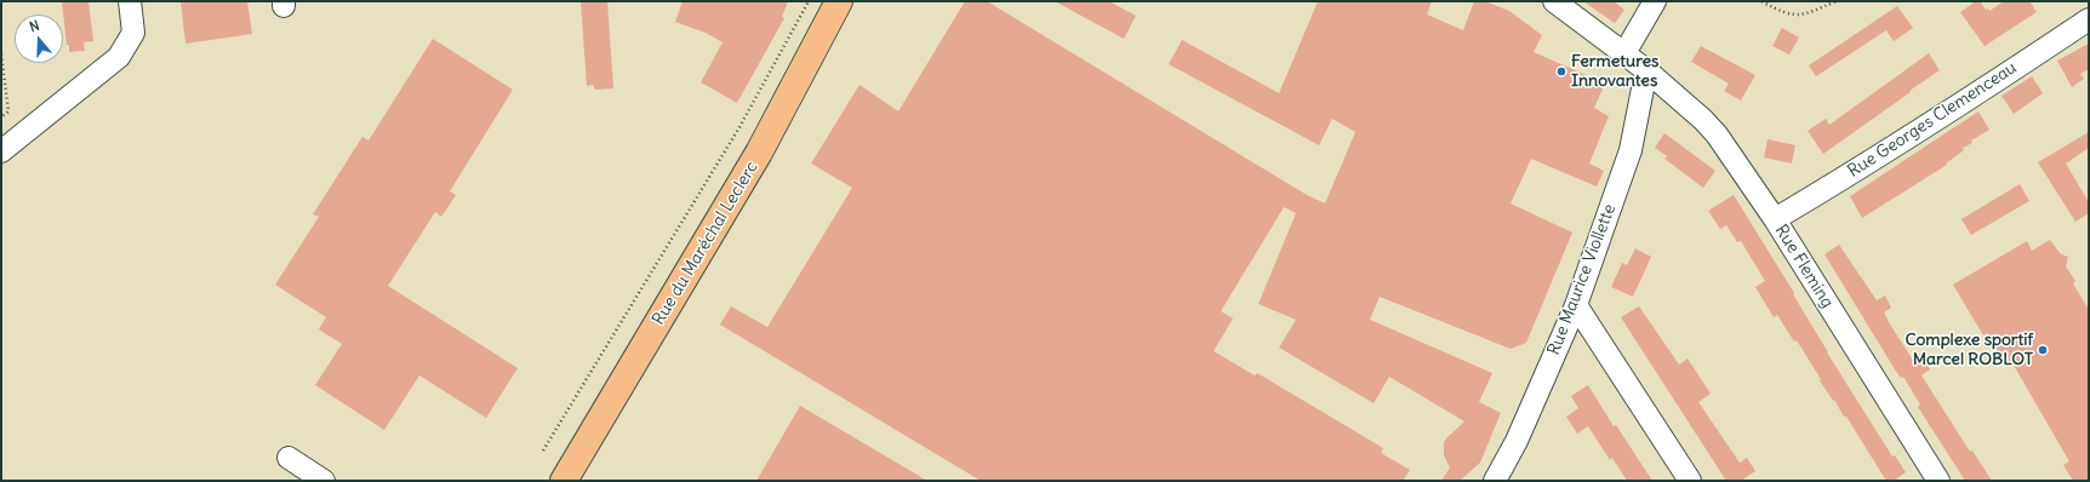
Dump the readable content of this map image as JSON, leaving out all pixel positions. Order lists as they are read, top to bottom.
{
  "streets": {
    "main road": ["Rue du Maréchal Leclerc"],
    "street": ["Rue Georges Clemenceau", "Rue Fleming", "Rue Maurice Viollette"]
  },
  "crossings": [
    ["Rue Georges Clemenceau", "Rue Fleming"],
    ["Rue Fleming", "Rue Maurice Viollette"]
  ],
  "places": ["Fermetures Innovantes", "Complexe sportif Marcel ROBLOT"],
  "north": "top"
}
